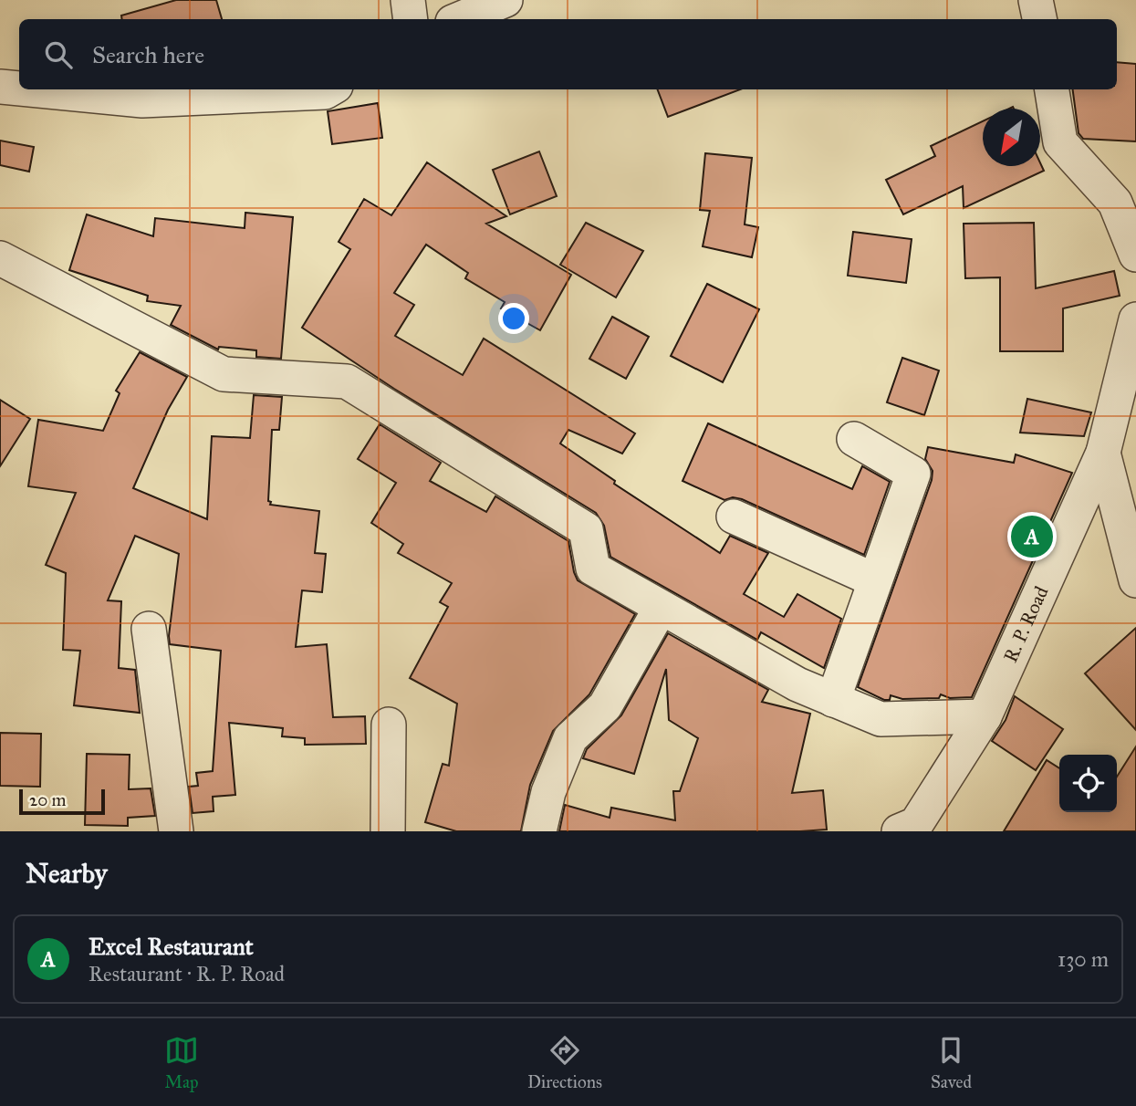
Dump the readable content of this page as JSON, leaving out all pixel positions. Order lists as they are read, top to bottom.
{
  "streets": {
    "street": ["R. P. Road"]
  },
  "scale_bar": "20 m",
  "north": "bottom left",
  "page": {
    "search": "Search here",
    "pins": "A",
    "scale": "20 m",
    "heading": "Nearby",
    "list": [
      {
        "mark": "A",
        "name": "Excel Restaurant",
        "note": "Restaurant · R. P. Road",
        "value": "130 m"
      }
    ],
    "nav": ["Map", "Directions", "Saved"]
  }
}
